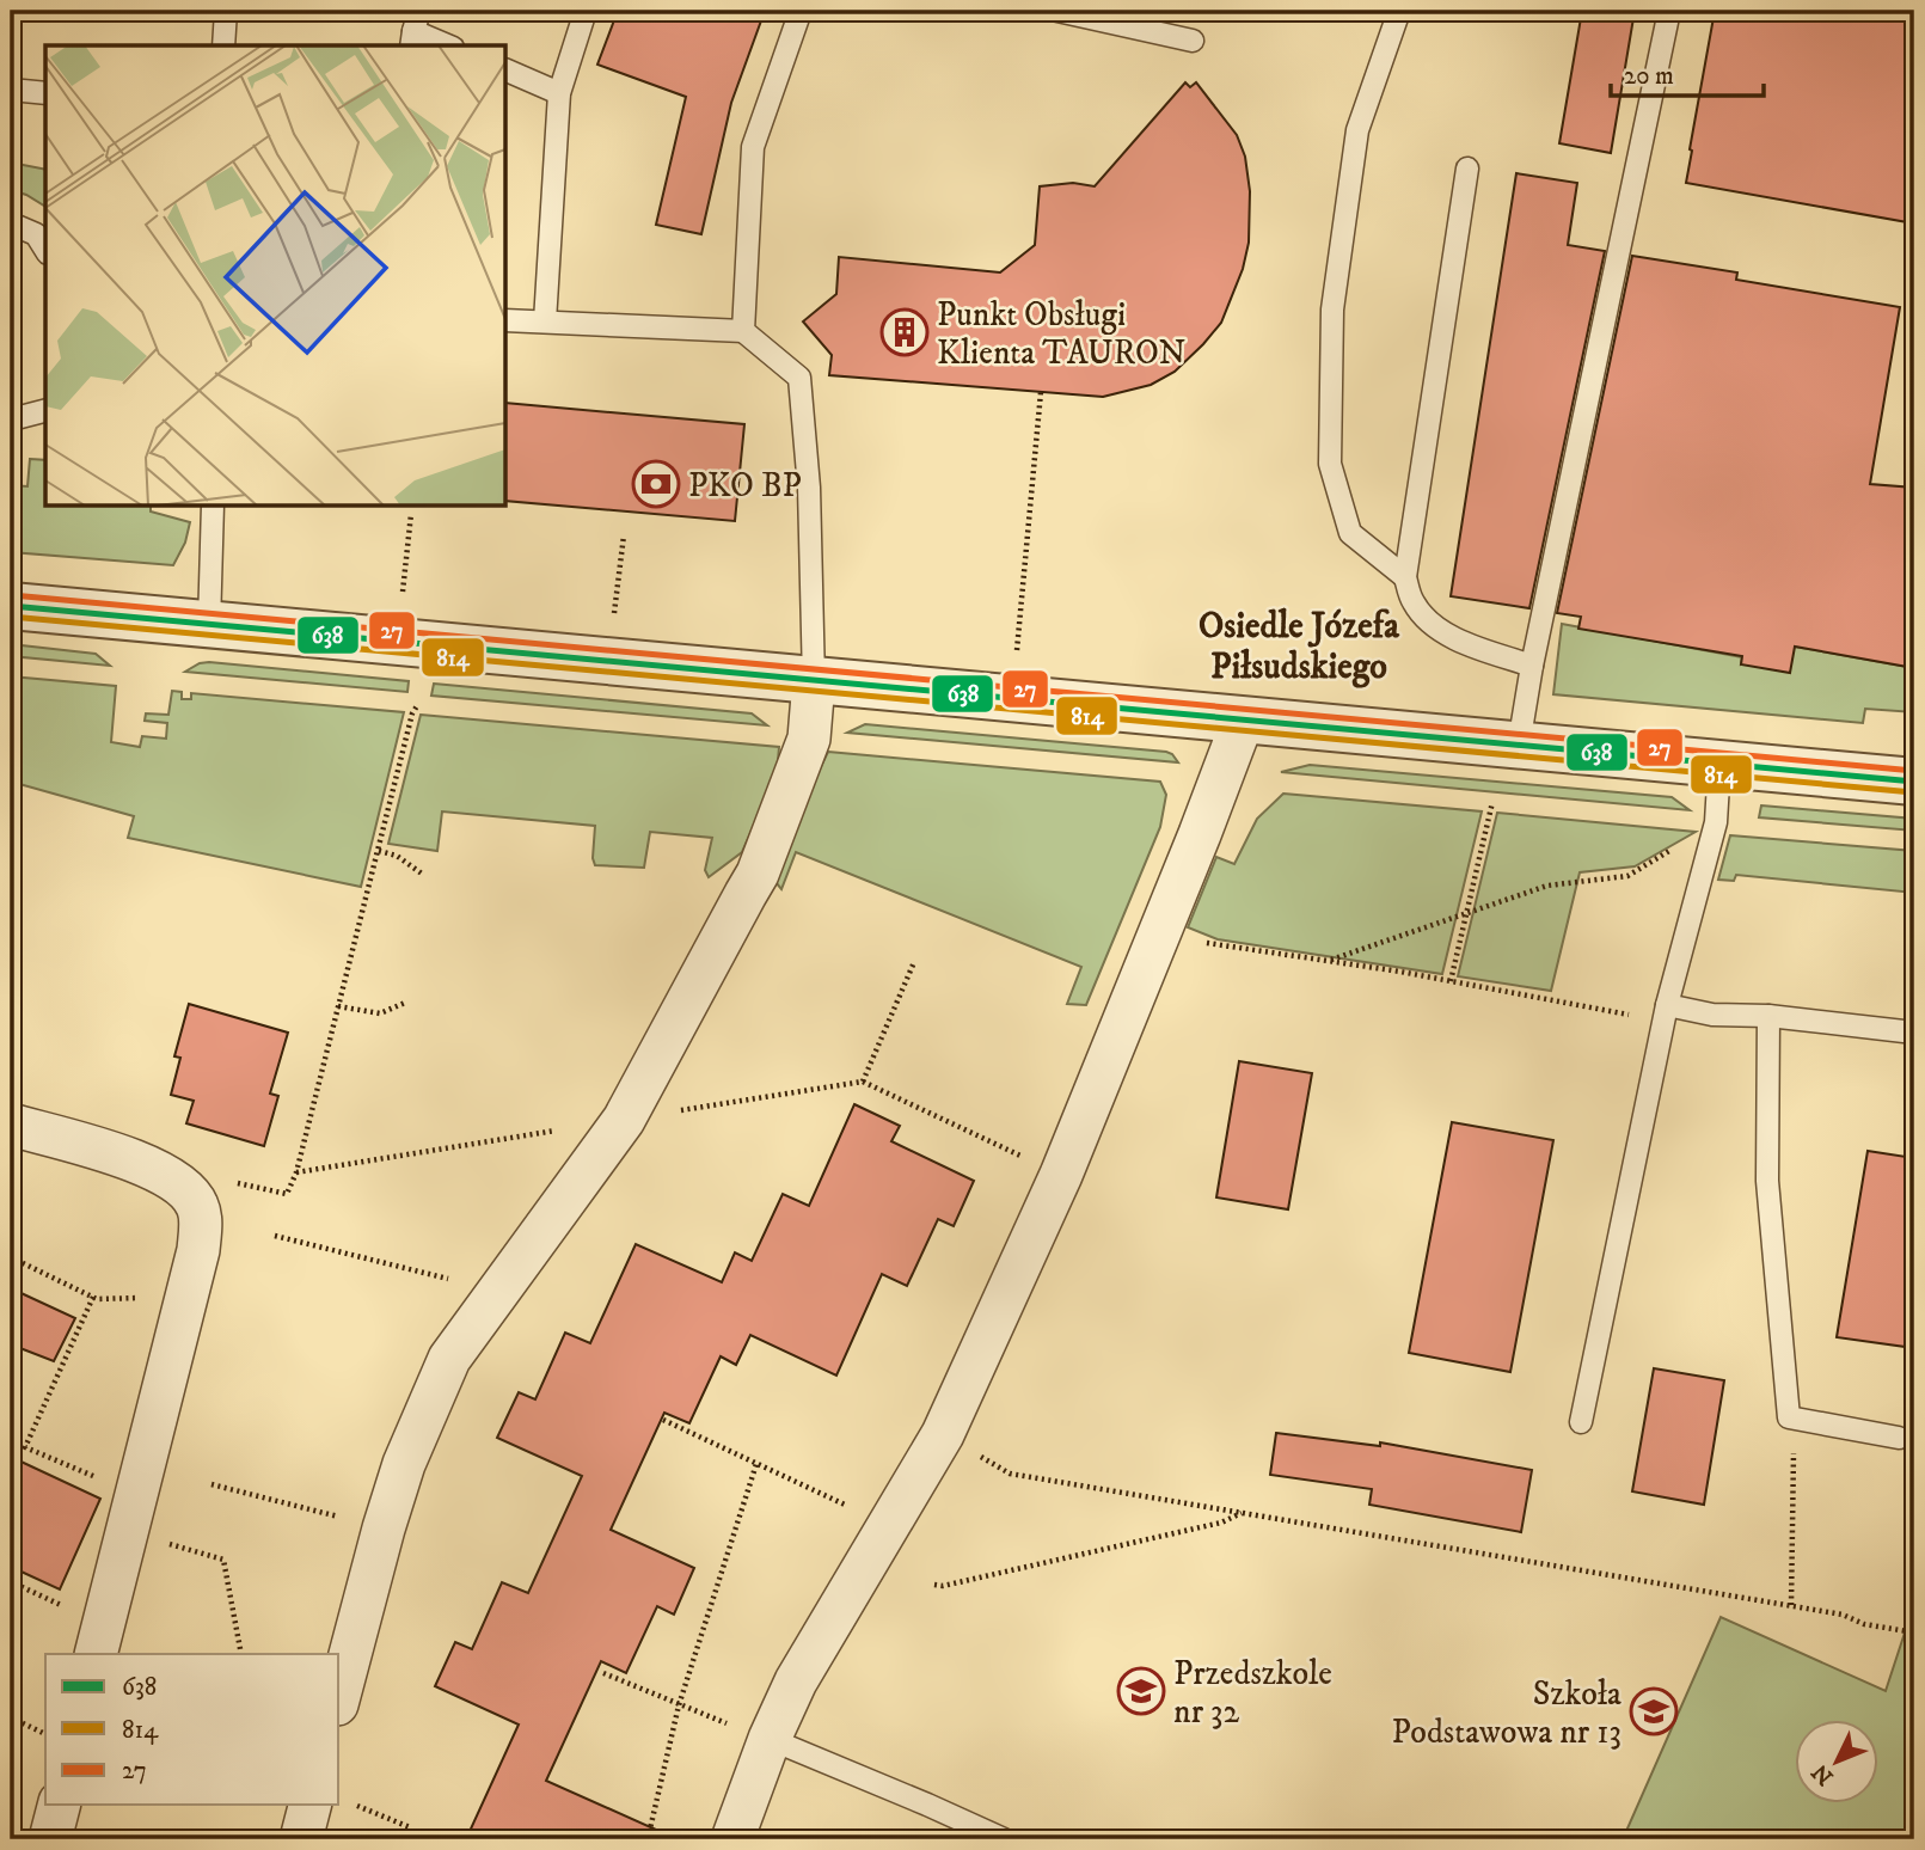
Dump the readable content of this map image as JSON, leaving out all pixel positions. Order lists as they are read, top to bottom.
{
  "districts": ["Osiedle Józefa Piłsudskiego"],
  "places": {
    "building": ["Punkt Obsługi Klienta TAURON"],
    "bank": ["PKO BP"],
    "school or university": ["Przedszkole nr 32", "Szkoła Podstawowa nr 13"]
  },
  "lines": ["transit line 27", "transit line 638", "transit line 814"],
  "legend": ["638", "814", "27"],
  "scale_bar": "20 m",
  "north": "bottom left"
}
